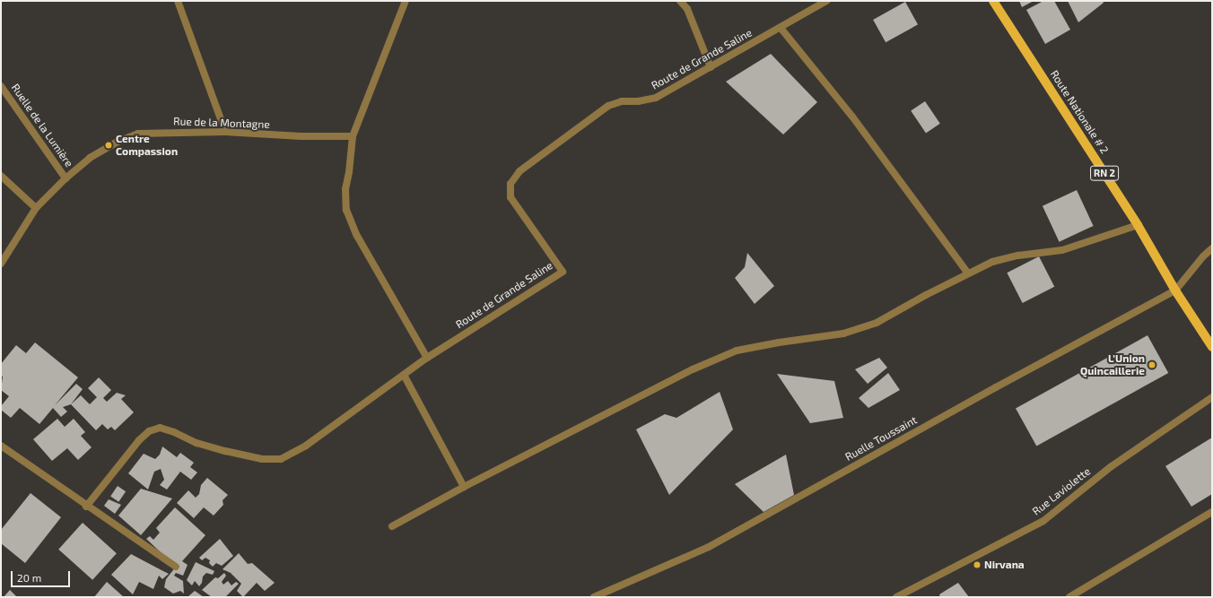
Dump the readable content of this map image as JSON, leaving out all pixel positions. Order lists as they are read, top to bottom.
{
  "streets": {
    "main road": ["Route Nationale # 2", "RN 2"],
    "street": [
      "Route de Grande Saline",
      "Rue de la Montagne",
      "Ruelle de la Lumière",
      "Ruelle Toussaint",
      "Rue Laviolette"
    ]
  },
  "crossings": [
    ["Route Nationale # 2", "Ruelle Toussaint"],
    ["Rue de la Montagne", "Ruelle de la Lumière"]
  ],
  "places": ["Centre Compassion", "L’Union Quincaillerie", "Nirvana"],
  "scale_bar": "20 m"
}
